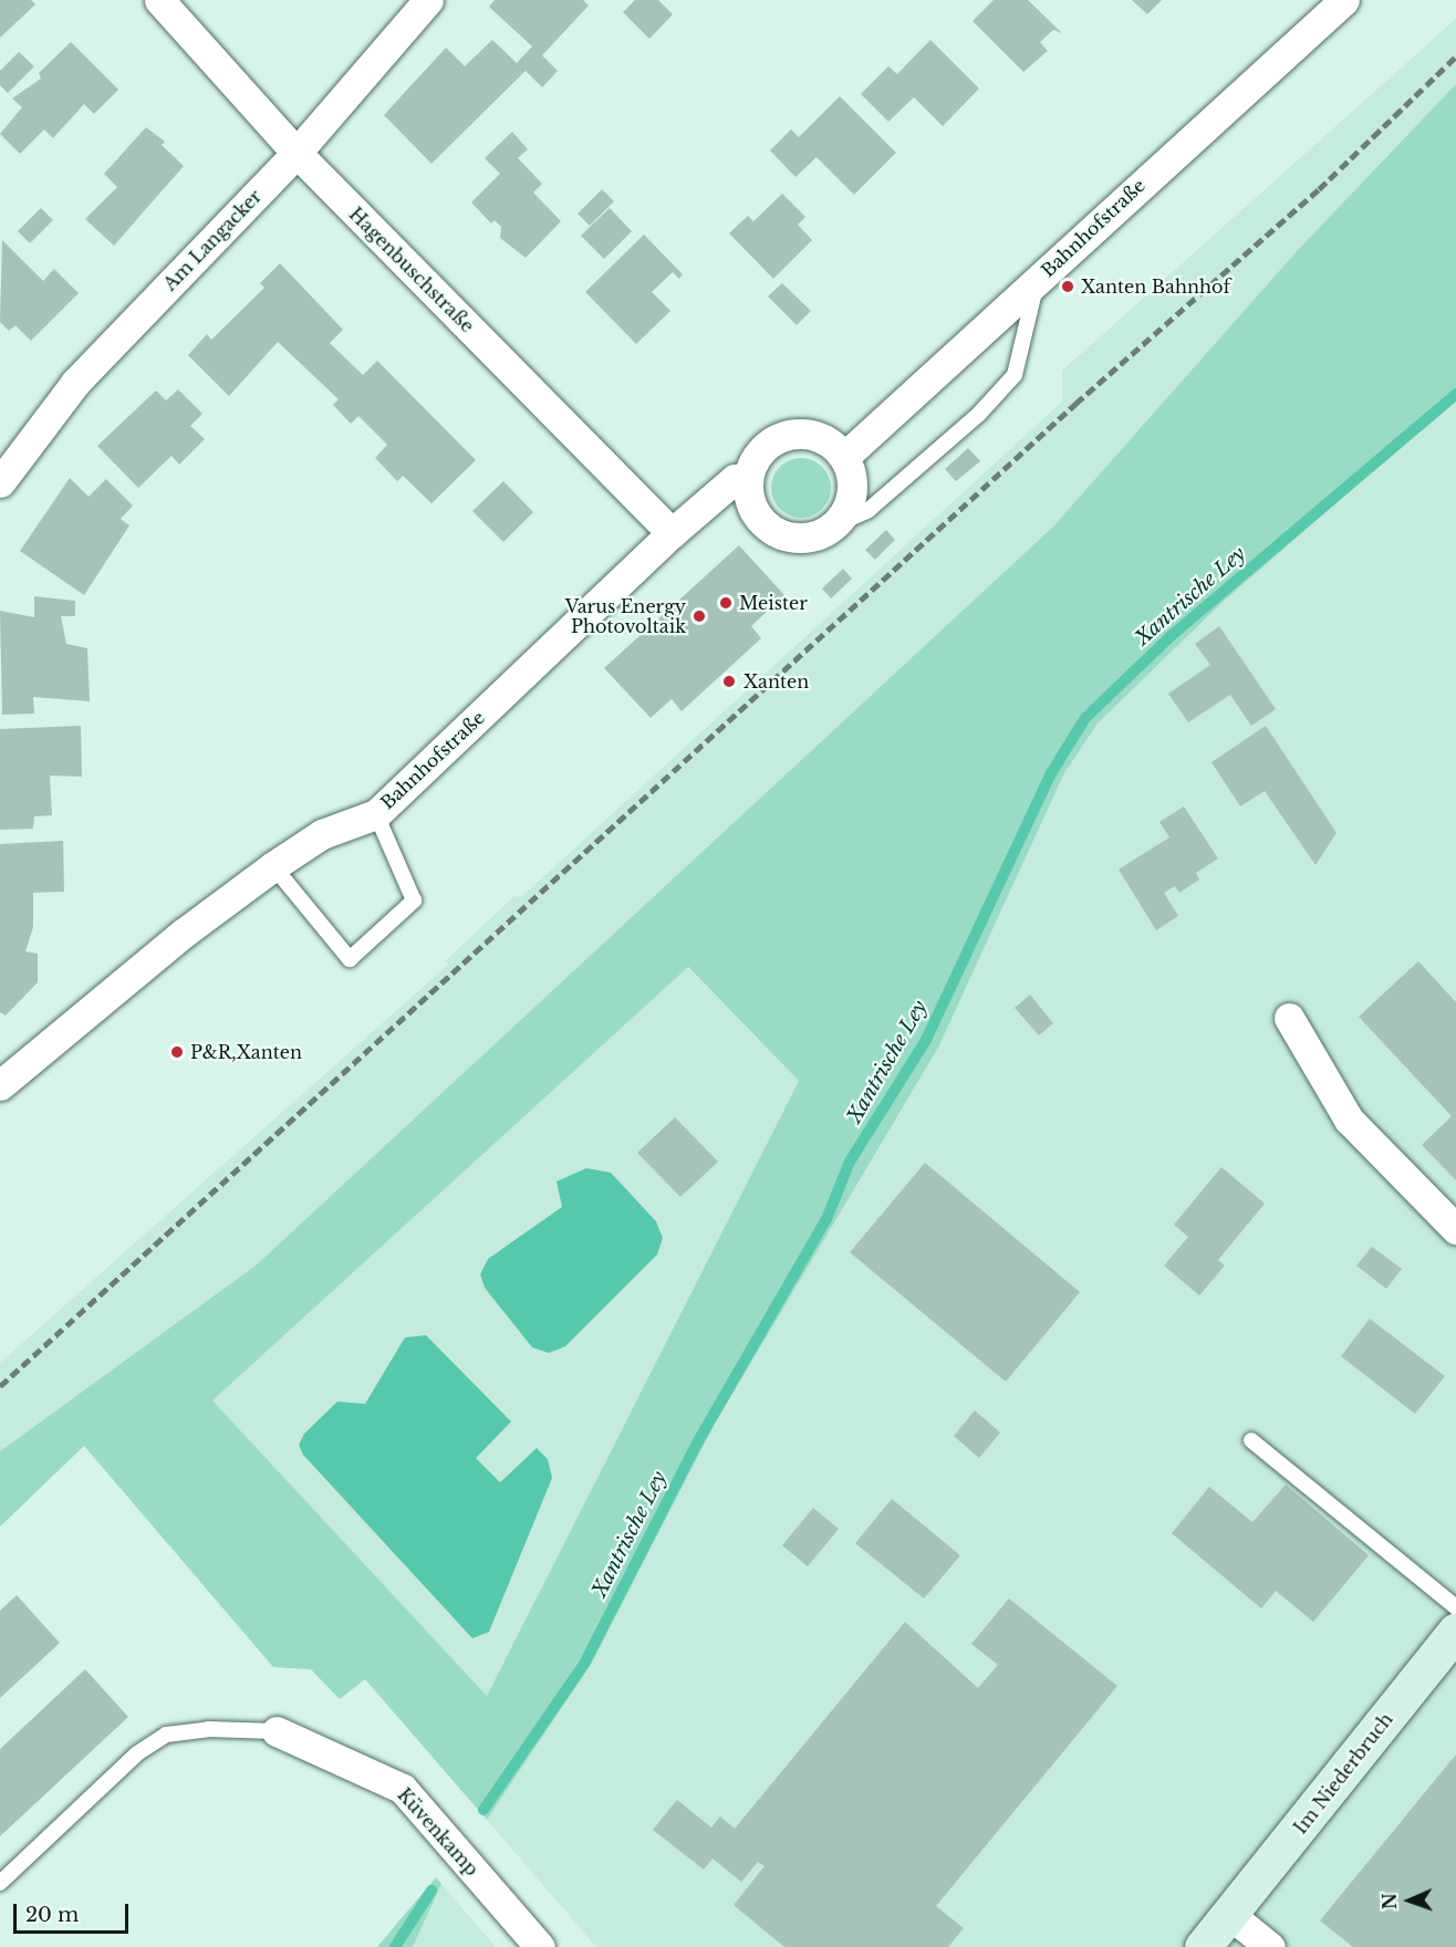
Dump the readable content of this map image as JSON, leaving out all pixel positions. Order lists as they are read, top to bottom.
{
  "streets": {
    "street": [
      "Bahnhofstraße",
      "Am Langacker",
      "Hagenbuschstraße",
      "Im Niederbruch",
      "Küvenkamp"
    ]
  },
  "crossings": [
    ["Bahnhofstraße", "Hagenbuschstraße"],
    ["Am Langacker", "Hagenbuschstraße"]
  ],
  "water": ["Xantrische Ley"],
  "places": [
    "Xanten Bahnhof",
    "Meister",
    "Varus Energy Photovoltaik",
    "Xanten",
    "P&R,Xanten"
  ],
  "scale_bar": "20 m",
  "north": "left"
}
